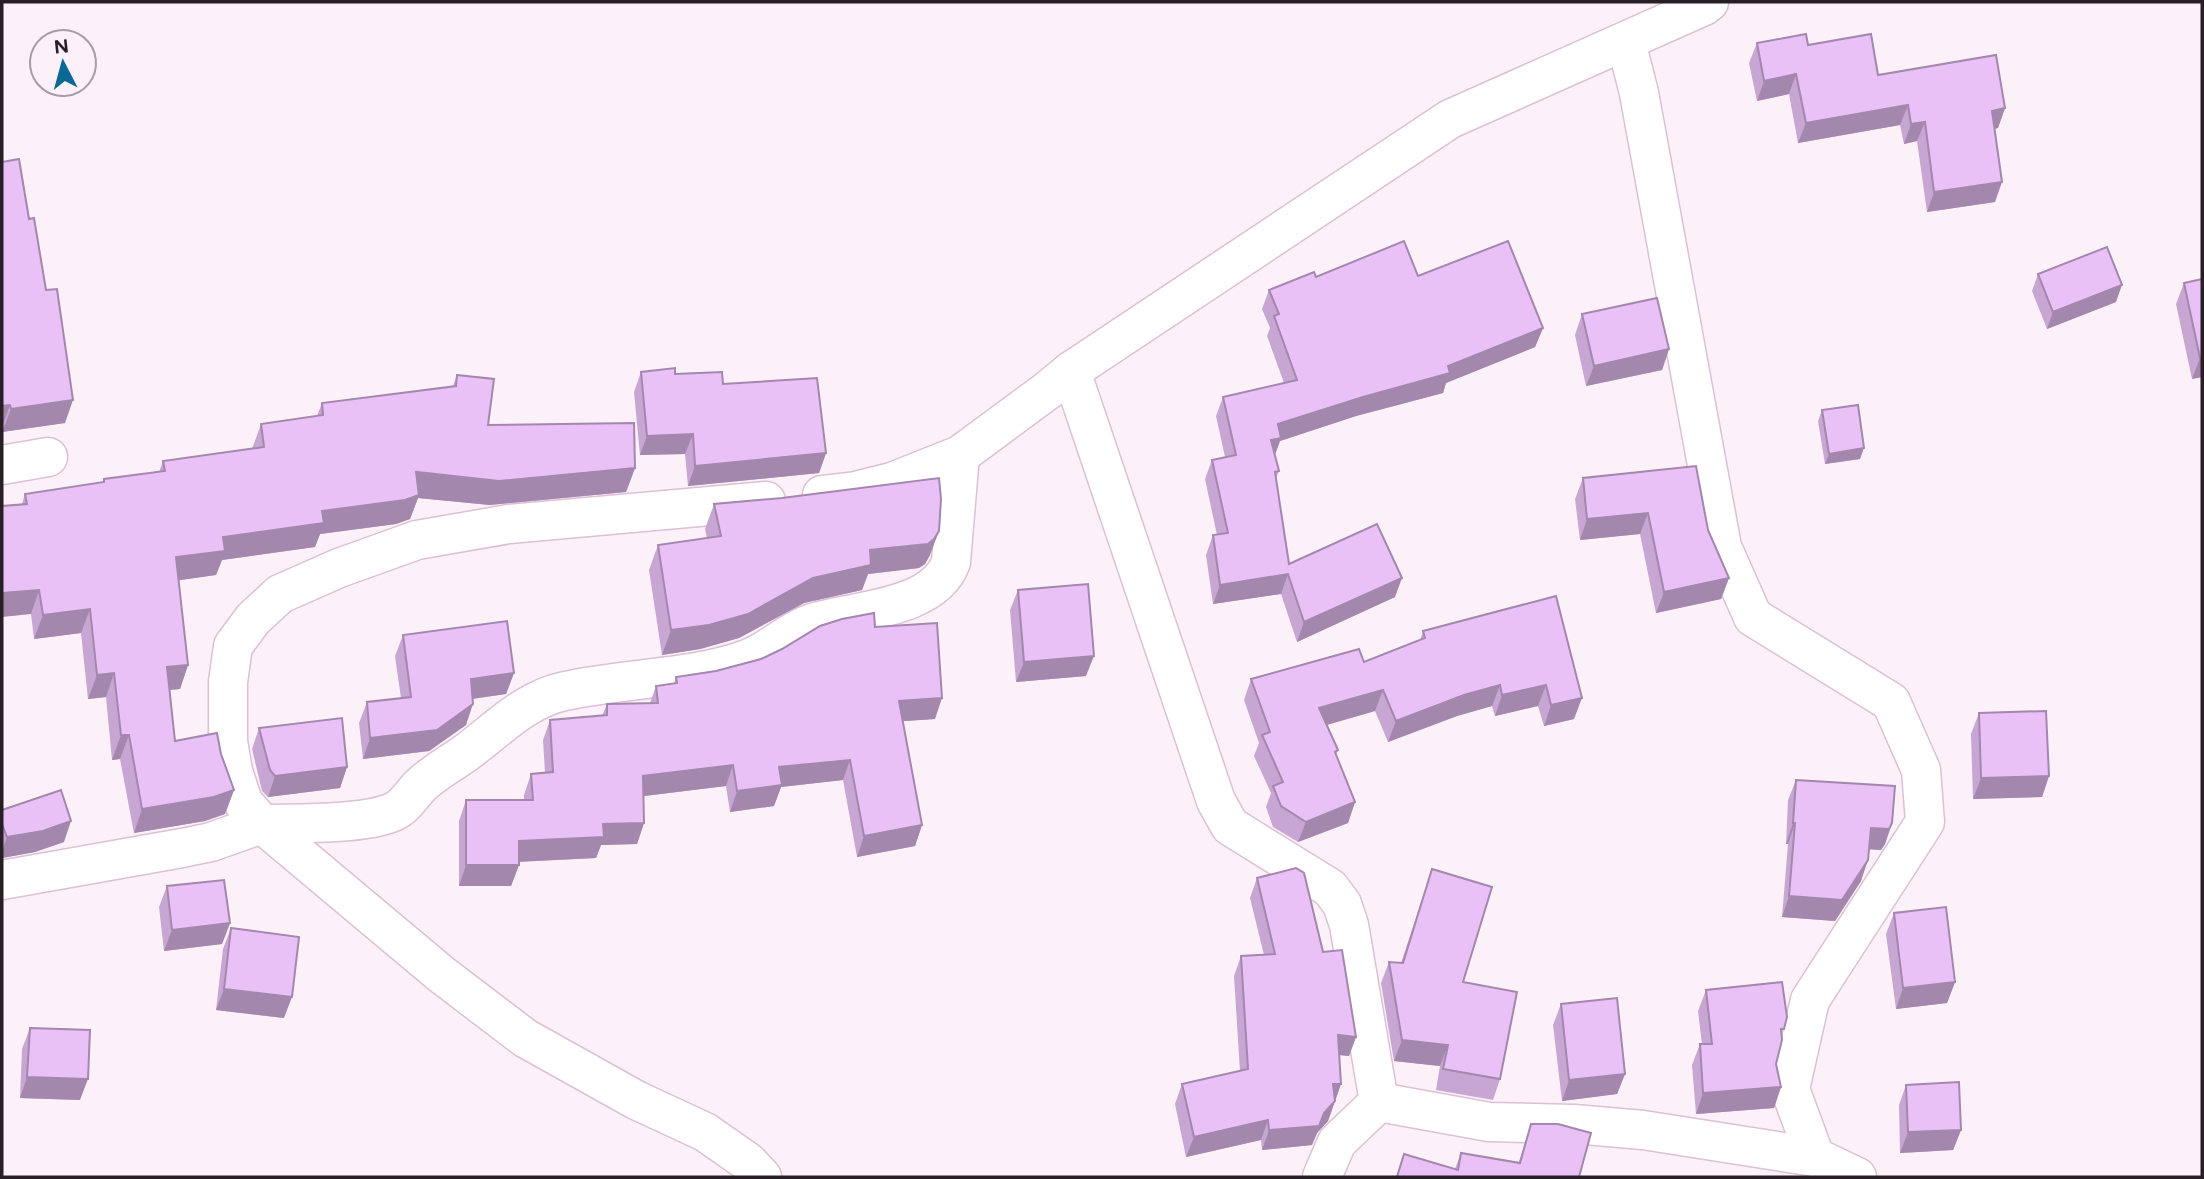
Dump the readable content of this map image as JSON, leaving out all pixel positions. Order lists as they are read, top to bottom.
{
  "north": "top"
}
